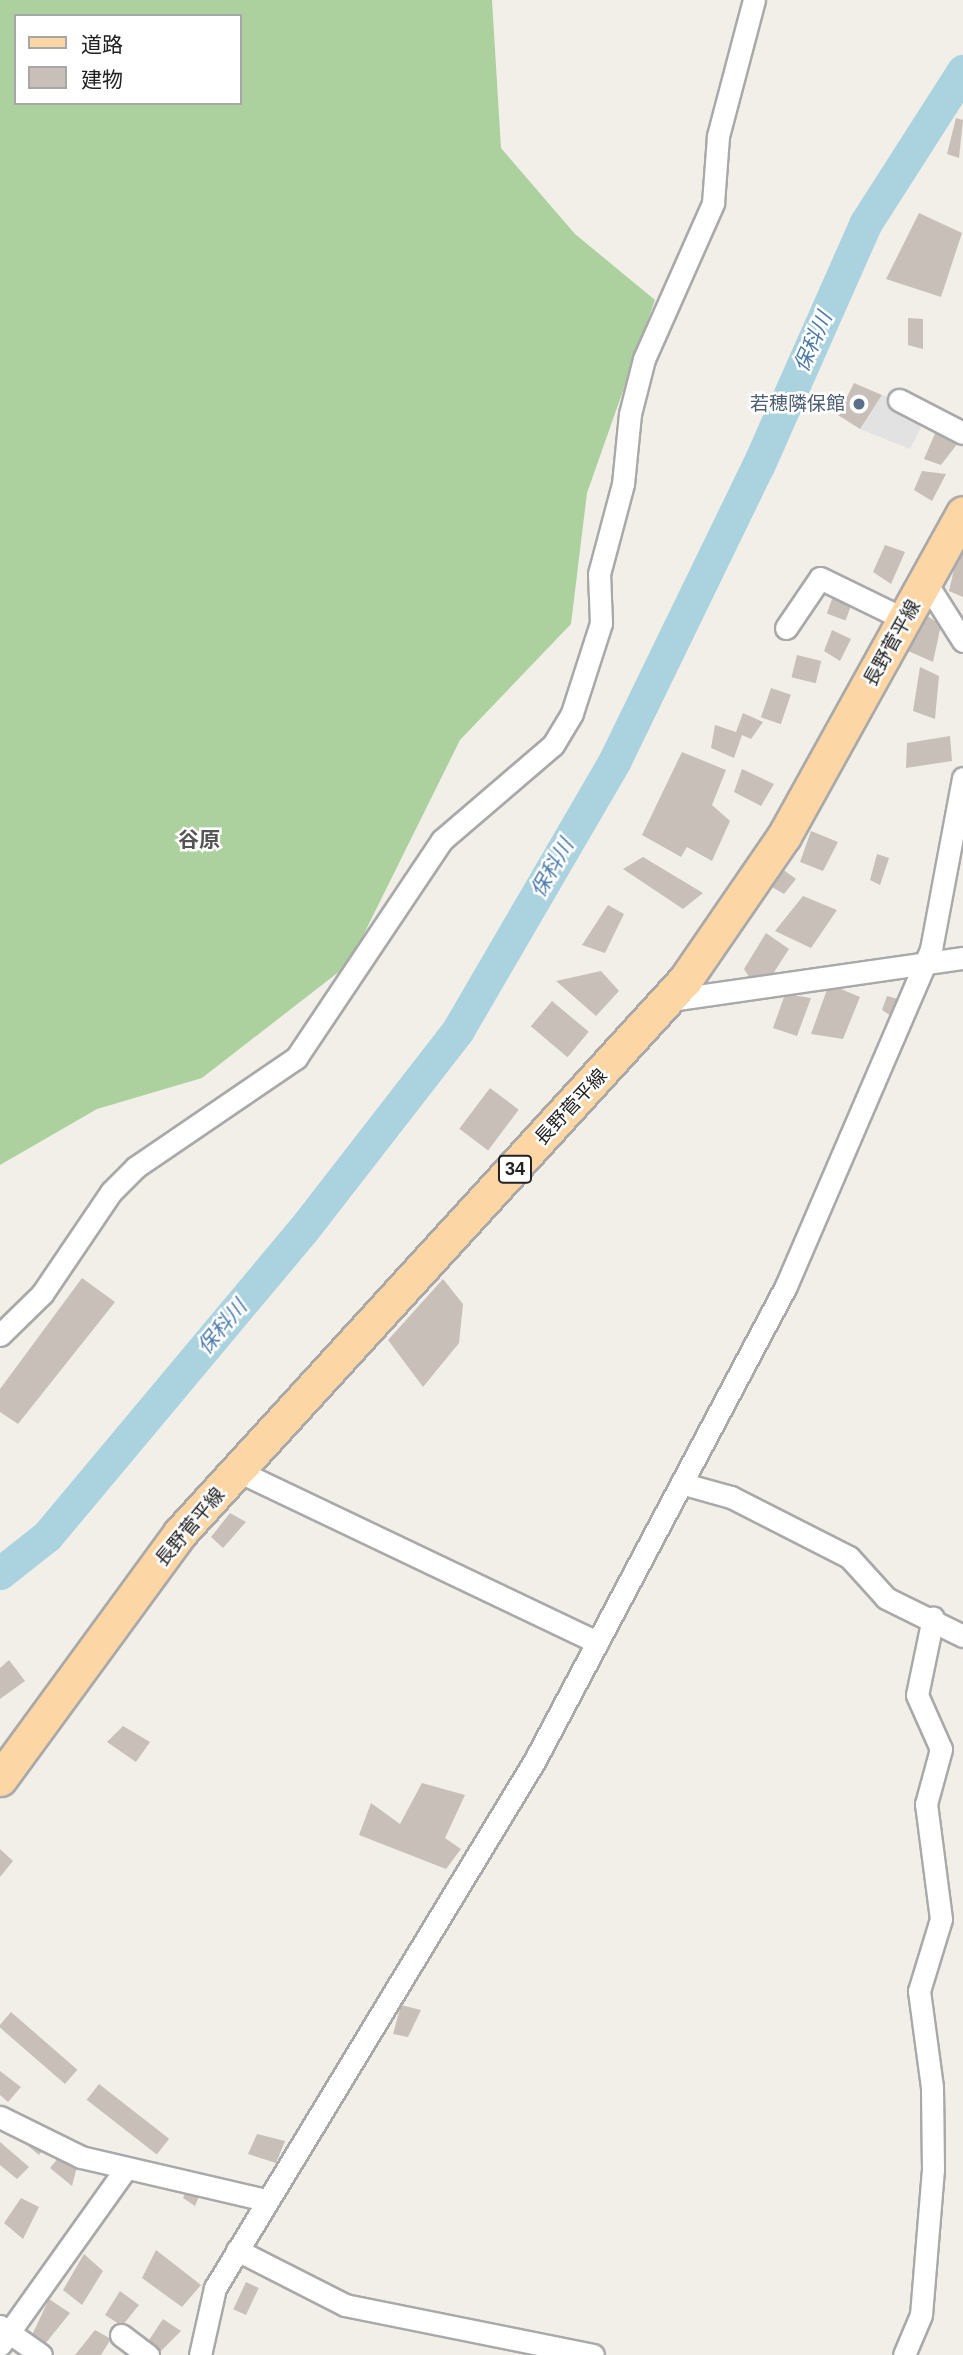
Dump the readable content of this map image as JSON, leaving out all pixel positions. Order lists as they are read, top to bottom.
{
  "streets": {
    "main road": ["長野菅平線", "34"]
  },
  "districts": ["谷原"],
  "water": ["保科川"],
  "places": ["若穂隣保館"],
  "legend": ["道路", "建物"]
}
